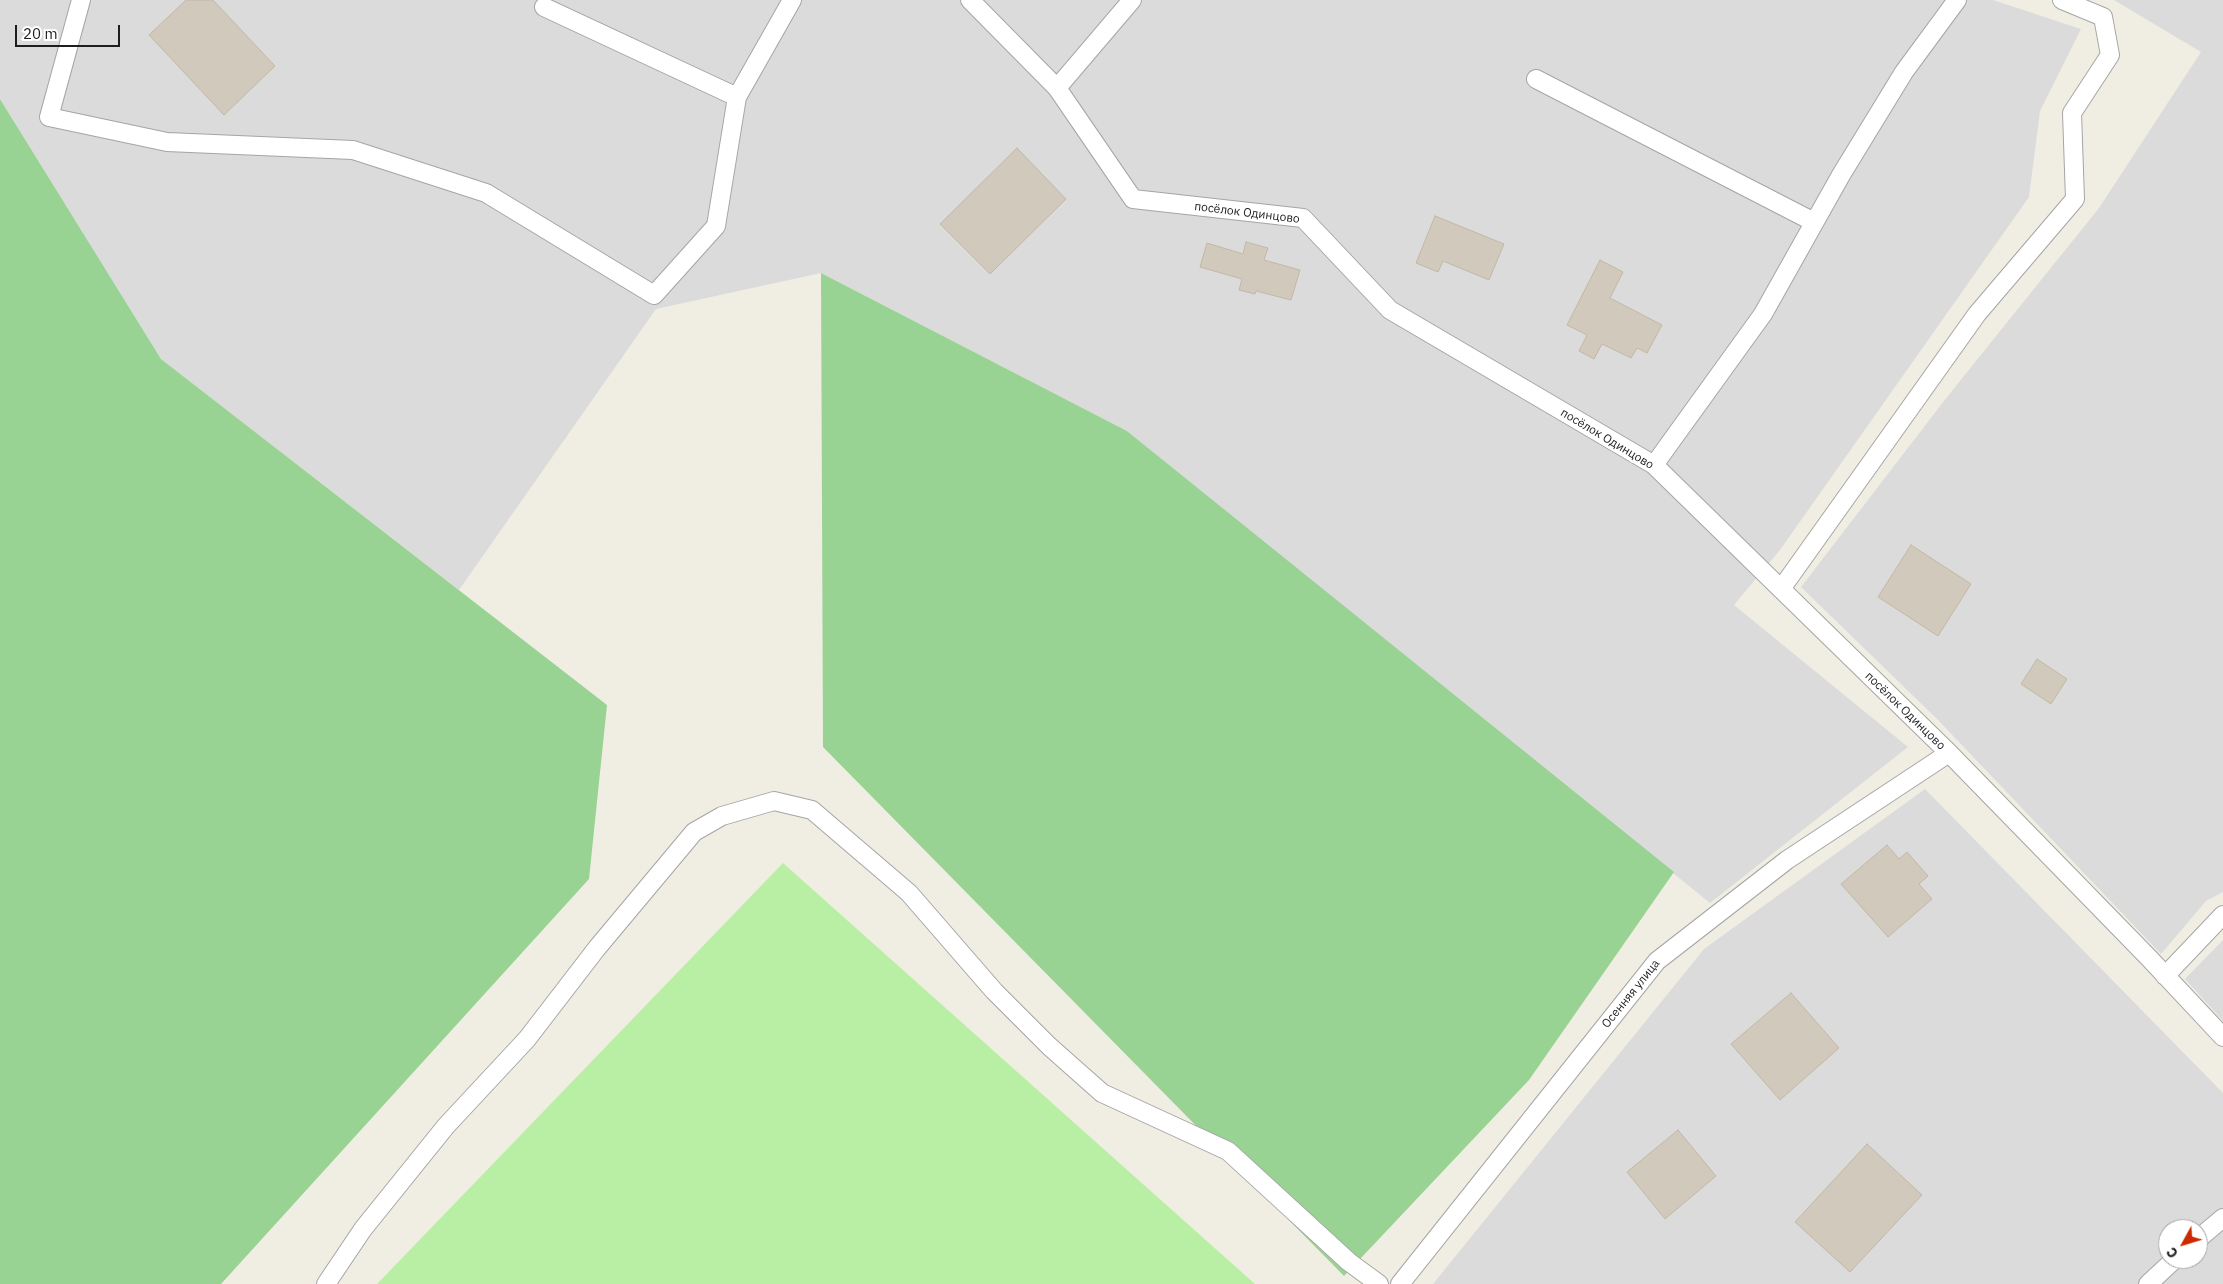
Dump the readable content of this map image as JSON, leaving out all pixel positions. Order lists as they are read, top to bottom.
{
  "streets": {
    "lane": ["посёлок Одинцово", "Осенняя улица"]
  },
  "crossings": [
    ["посёлок Одинцово", "Осенняя улица"]
  ],
  "scale_bar": "20 m",
  "north": "bottom left"
}
